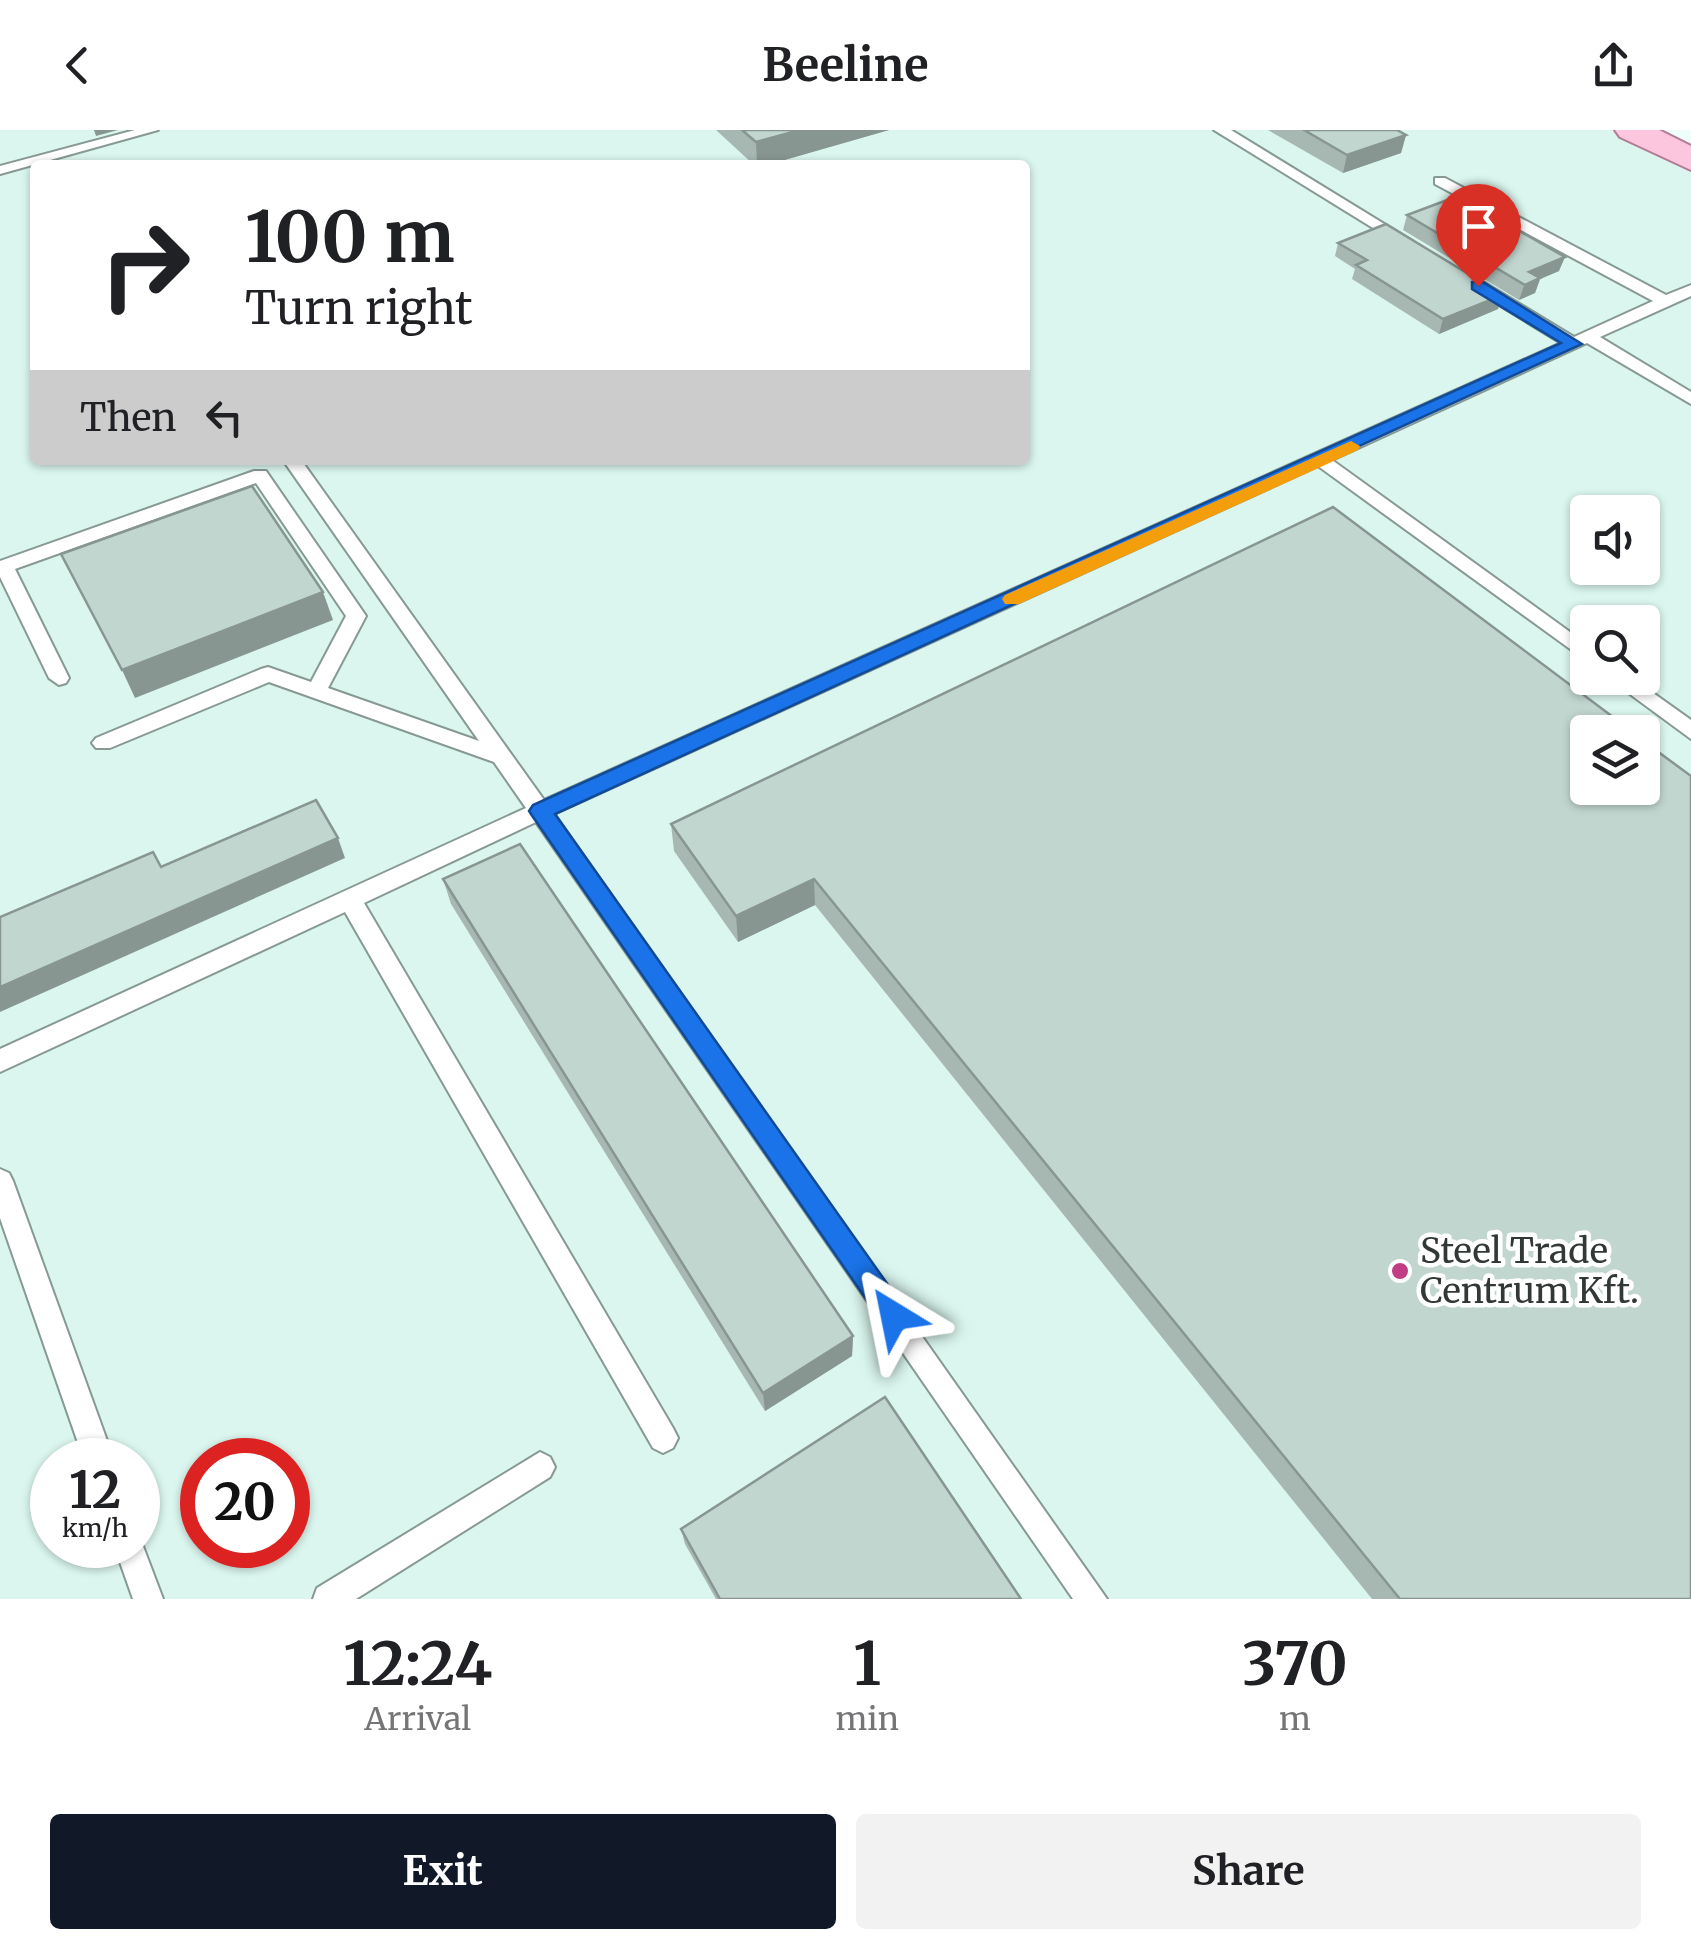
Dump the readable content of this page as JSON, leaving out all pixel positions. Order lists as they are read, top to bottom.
{
  "places": ["Steel Trade Centrum Kft."],
  "page": {
    "header": "Beeline",
    "turn": ["100 m", "Turn right"],
    "then": "Then",
    "speed": "12 km/h",
    "limit": "20",
    "eta": [
      "12:24",
      "Arrival",
      "1",
      "min",
      "370",
      "m"
    ],
    "buttons": ["Exit", "Share"]
  }
}
